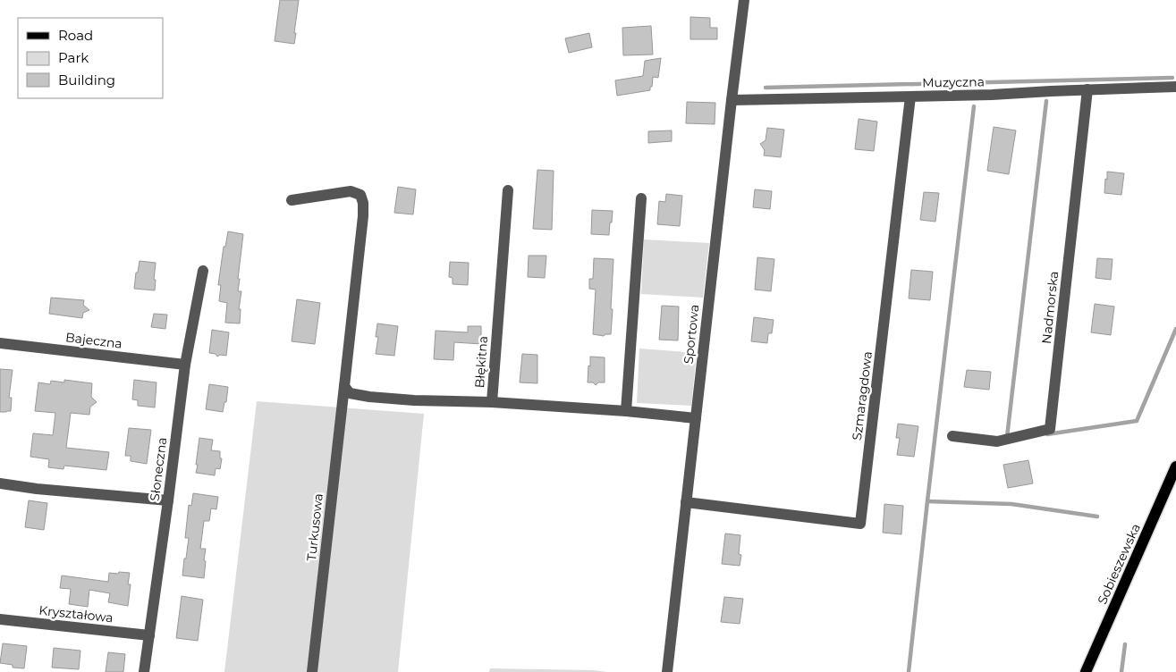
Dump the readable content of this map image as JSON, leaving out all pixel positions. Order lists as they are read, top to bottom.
{
  "streets": {
    "main road": ["Sobieszewska"],
    "street": [
      "Muzyczna",
      "Nadmorska",
      "Sportowa",
      "Bajeczna",
      "Błękitna",
      "Szmaragdowa",
      "Słoneczna",
      "Turkusowa",
      "Kryształowa"
    ]
  },
  "crossings": [
    ["Muzyczna", "Nadmorska"],
    ["Muzyczna", "Sportowa"],
    ["Muzyczna", "Szmaragdowa"],
    ["Sportowa", "Błękitna"],
    ["Sportowa", "Szmaragdowa"],
    ["Bajeczna", "Słoneczna"],
    ["Słoneczna", "Kryształowa"]
  ],
  "legend": ["Road", "Park", "Building"]
}
